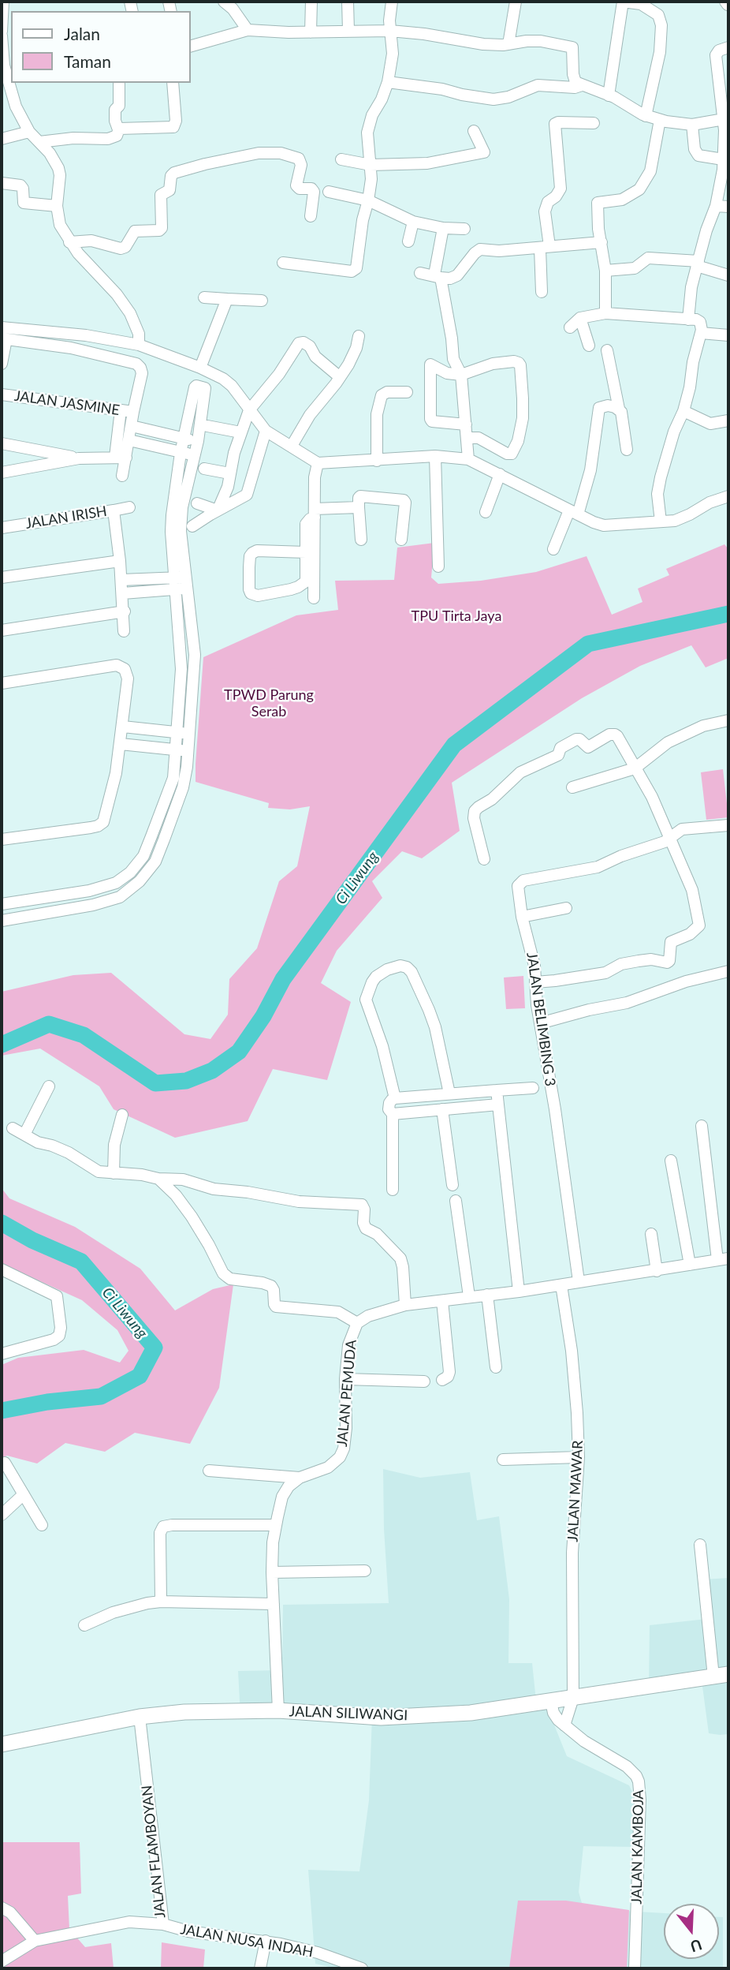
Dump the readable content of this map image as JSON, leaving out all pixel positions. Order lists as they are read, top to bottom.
{
  "streets": {
    "main road": ["JALAN SILIWANGI"],
    "street": [
      "JALAN JASMINE",
      "JALAN IRISH",
      "JALAN BELIMBING 3",
      "JALAN PEMUDA",
      "JALAN MAWAR",
      "JALAN KAMBOJA",
      "JALAN FLAMBOYAN",
      "JALAN NUSA INDAH"
    ]
  },
  "crossings": [
    ["JALAN BELIMBING 3", "JALAN PEMUDA"],
    ["JALAN PEMUDA", "JALAN MAWAR"],
    ["JALAN MAWAR", "JALAN SILIWANGI"],
    ["JALAN MAWAR", "JALAN KAMBOJA"],
    ["JALAN SILIWANGI", "JALAN KAMBOJA"],
    ["JALAN SILIWANGI", "JALAN FLAMBOYAN"],
    ["JALAN FLAMBOYAN", "JALAN NUSA INDAH"]
  ],
  "water": ["Ci Liwung"],
  "parks": ["TPU Tirta Jaya", "TPWD Parung Serab"],
  "legend": ["Jalan", "Taman"],
  "north": "bottom"
}
